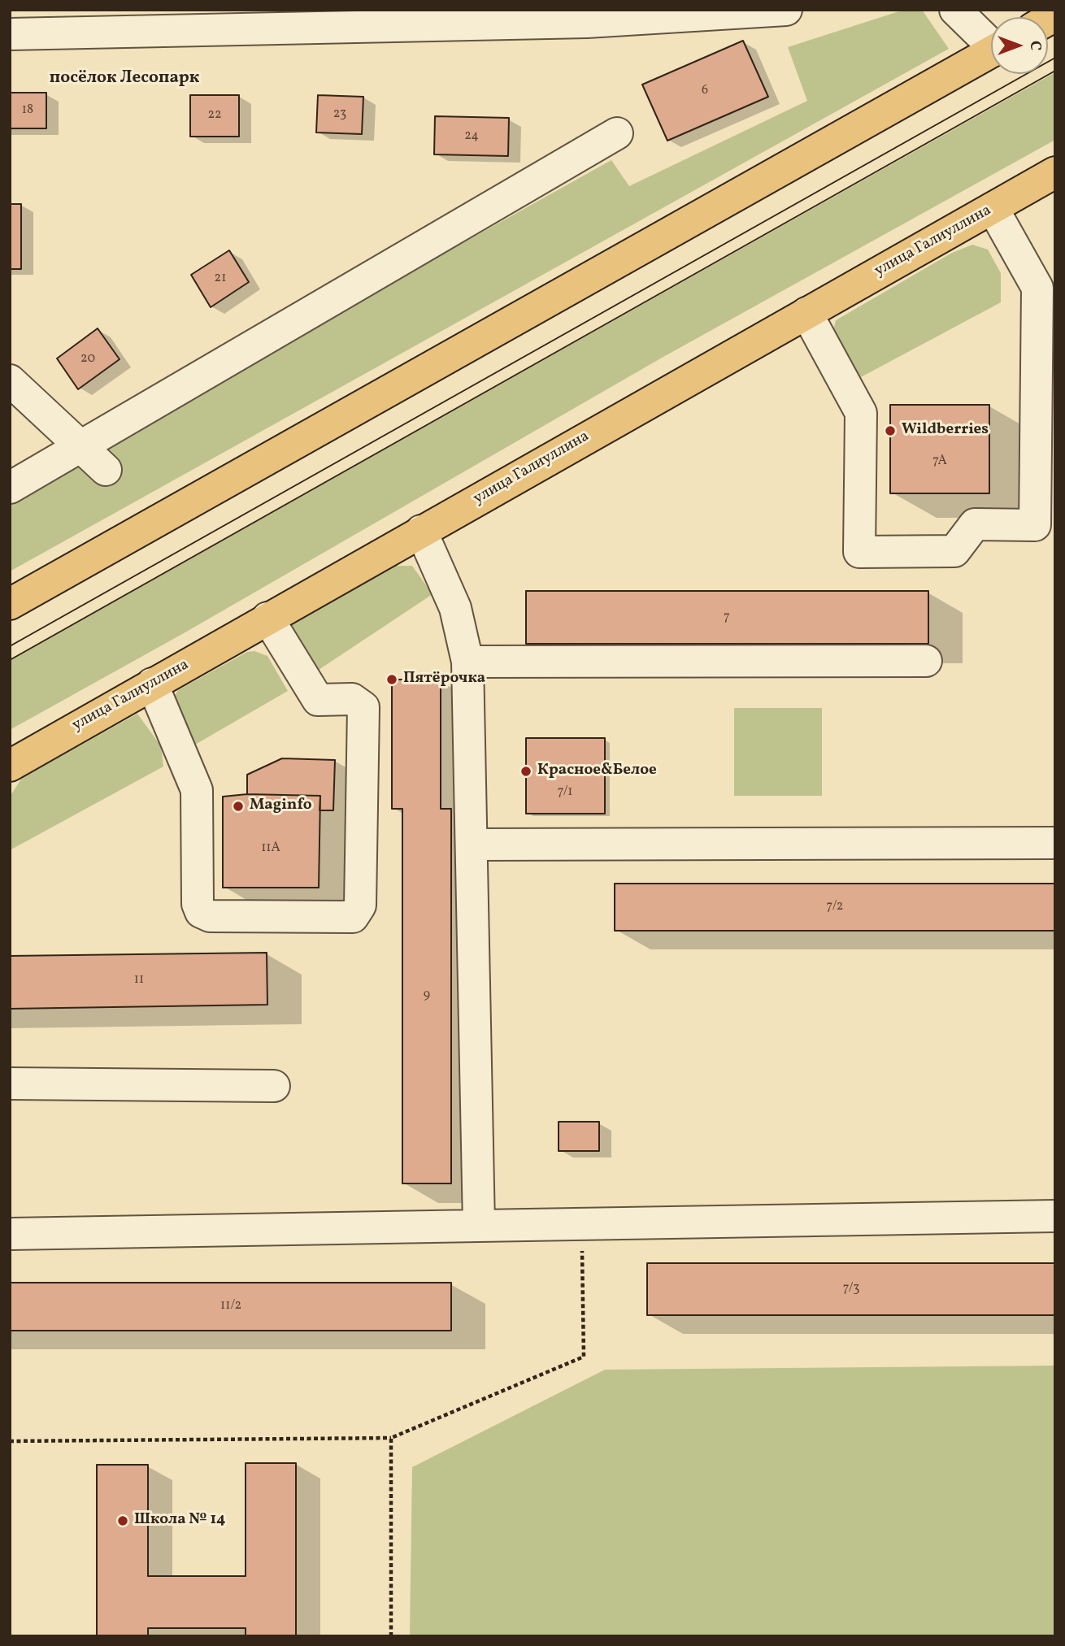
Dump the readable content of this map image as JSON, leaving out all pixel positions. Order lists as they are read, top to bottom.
{
  "streets": {
    "main road": ["улица Галиуллина"]
  },
  "districts": ["посёлок Лесопарк"],
  "places": [
    "Wildberries",
    "Пятёрочка",
    "Красное&Белое",
    "Maginfo",
    "Школа № 14"
  ],
  "house_numbers": [
    "6",
    "18",
    "23",
    "22",
    "24",
    "21",
    "20",
    "7А",
    "7",
    "7/1",
    "11А",
    "7/2",
    "11",
    "9",
    "7/3",
    "11/2"
  ],
  "north": "right"
}
